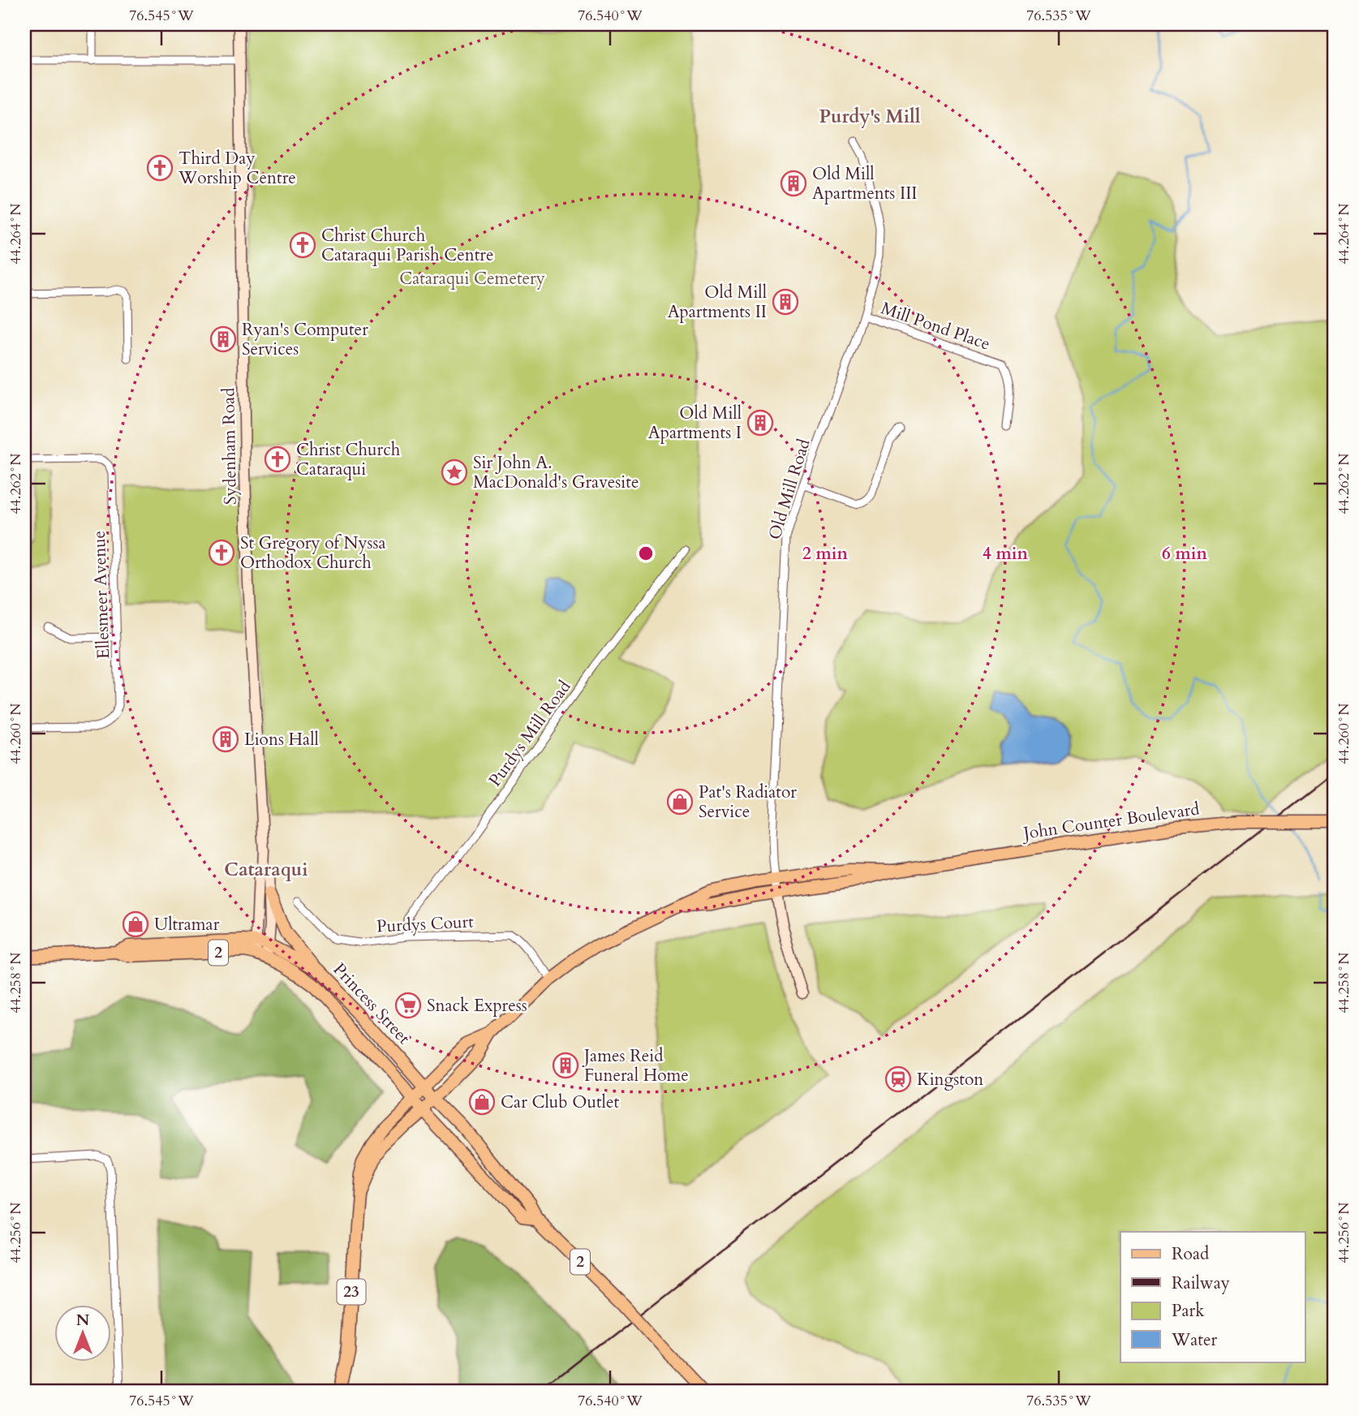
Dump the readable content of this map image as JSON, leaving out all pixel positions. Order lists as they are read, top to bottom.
{
  "streets": {
    "main road": [
      "Sydenham Road",
      "John Counter Boulevard",
      "2",
      "Princess Street",
      "23"
    ],
    "street": [
      "Mill Pond Place",
      "Old Mill Road",
      "Ellesmeer Avenue",
      "Purdys Mill Road",
      "Purdys Court"
    ]
  },
  "crossings": [
    ["Mill Pond Place", "Old Mill Road"],
    ["Sydenham Road", "Princess Street"],
    ["Old Mill Road", "John Counter Boulevard"],
    ["Purdys Mill Road", "Purdys Court"],
    ["John Counter Boulevard", "Purdys Court"],
    ["John Counter Boulevard", "Princess Street"],
    ["John Counter Boulevard", "23"],
    ["Princess Street", "23"]
  ],
  "districts": ["Purdy's Mill", "Cataraqui"],
  "parks": ["Cataraqui Cemetery"],
  "places": {
    "church": [
      "Third Day Worship Centre",
      "Christ Church Cataraqui Parish Centre",
      "Christ Church Cataraqui",
      "St Gregory of Nyssa Orthodox Church"
    ],
    "building": [
      "Old Mill Apartments III",
      "Old Mill Apartments II",
      "Ryan's Computer Services",
      "Old Mill Apartments I",
      "Lions Hall",
      "James Reid Funeral Home"
    ],
    "place": ["Sir John A. MacDonald's Gravesite"],
    "shop": ["Pat's Radiator Service", "Ultramar", "Car Club Outlet"],
    "supermarket": ["Snack Express"],
    "station": ["Kingston"]
  },
  "legend": [
    "Road",
    "Railway",
    "Park",
    "Water"
  ],
  "north": "top",
  "coordinates": [
    "76.545°W",
    "76.540°W",
    "76.535°W",
    "44.264°N",
    "44.262°N",
    "44.260°N",
    "44.258°N",
    "44.256°N"
  ],
  "rings": ["2 min", "4 min", "6 min"]
}
